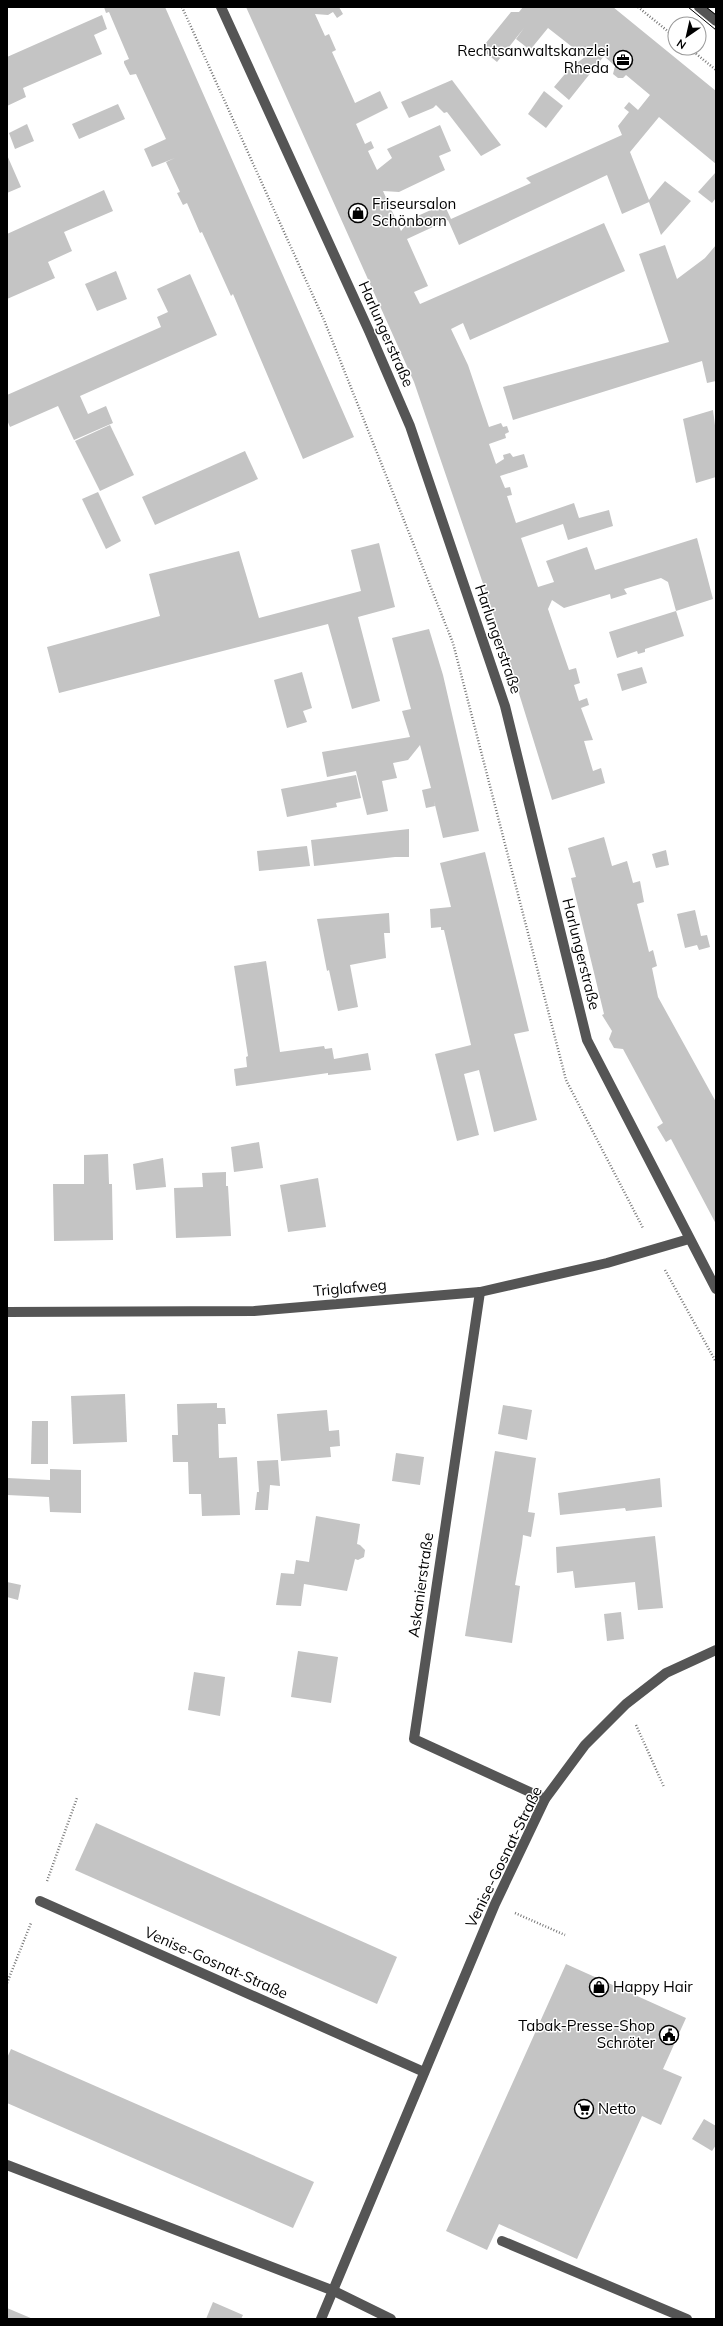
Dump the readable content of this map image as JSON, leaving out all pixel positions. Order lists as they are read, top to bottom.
{
  "streets": {
    "street": [
      "Harlungerstraße",
      "Triglafweg",
      "Askanierstraße",
      "Venise-Gosnat-Straße"
    ]
  },
  "crossings": [
    ["Harlungerstraße", "Triglafweg"],
    ["Triglafweg", "Askanierstraße"],
    ["Askanierstraße", "Venise-Gosnat-Straße"]
  ],
  "places": {
    "office": ["Rechtsanwaltskanzlei Rheda"],
    "shop": ["Friseursalon Schönborn", "Happy Hair"],
    "public building": ["Tabak-Presse-Shop Schröter"],
    "supermarket": ["Netto"]
  },
  "north": "bottom left"
}
